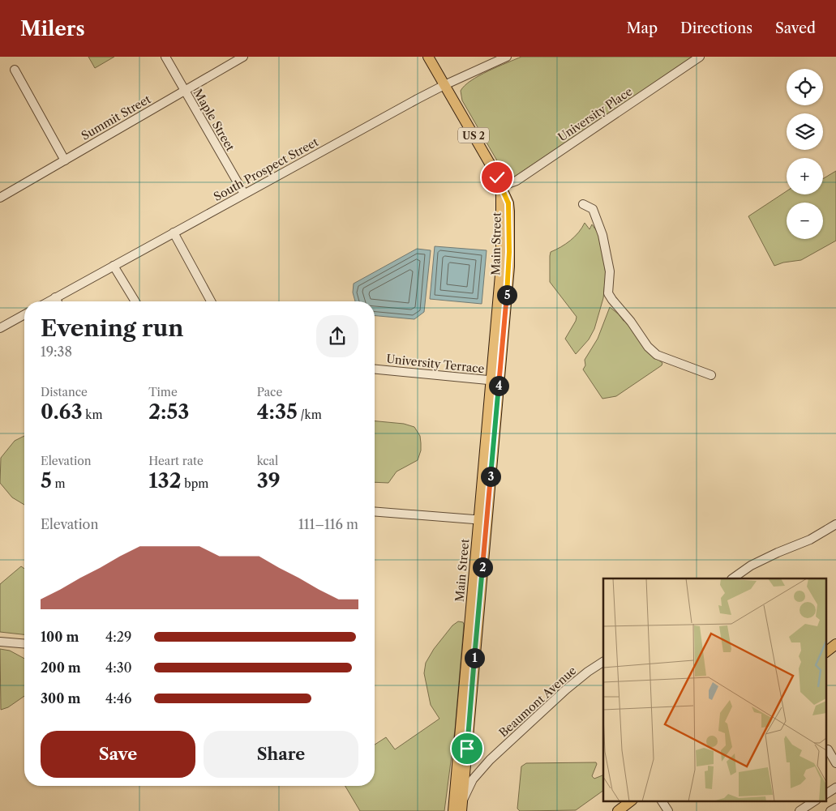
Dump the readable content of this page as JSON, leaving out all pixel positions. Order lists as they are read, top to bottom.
{
  "streets": {
    "main road": ["US 2", "Main Street"],
    "street": [
      "University Place",
      "Summit Street",
      "Maple Street",
      "South Prospect Street",
      "University Terrace",
      "Beaumont Avenue"
    ]
  },
  "crossings": [
    ["University Place", "Main Street"],
    ["Summit Street", "Maple Street"],
    ["Maple Street", "South Prospect Street"],
    ["South Prospect Street", "Main Street"],
    ["Main Street", "University Terrace"],
    ["Main Street", "Beaumont Avenue"]
  ],
  "page": {
    "header": "Milers",
    "nav": ["Map", "Directions", "Saved"],
    "map_buttons": ["+", "−"],
    "pins": [
      "5",
      "4",
      "3",
      "2",
      "1"
    ],
    "heading": ["Evening run", "19:38"],
    "stats": [
      ["Distance", "0.63 km"],
      ["Time", "2:53"],
      ["Pace", "4:35 /km"],
      ["Elevation", "5 m"],
      ["Heart rate", "132 bpm"],
      ["kcal", "39"]
    ],
    "chart": ["Elevation", "111–116 m"],
    "list": [
      {
        "name": "100 m",
        "note": "4:29"
      },
      {
        "name": "200 m",
        "note": "4:30"
      },
      {
        "name": "300 m",
        "note": "4:46"
      }
    ],
    "buttons": ["Save", "Share"]
  }
}
